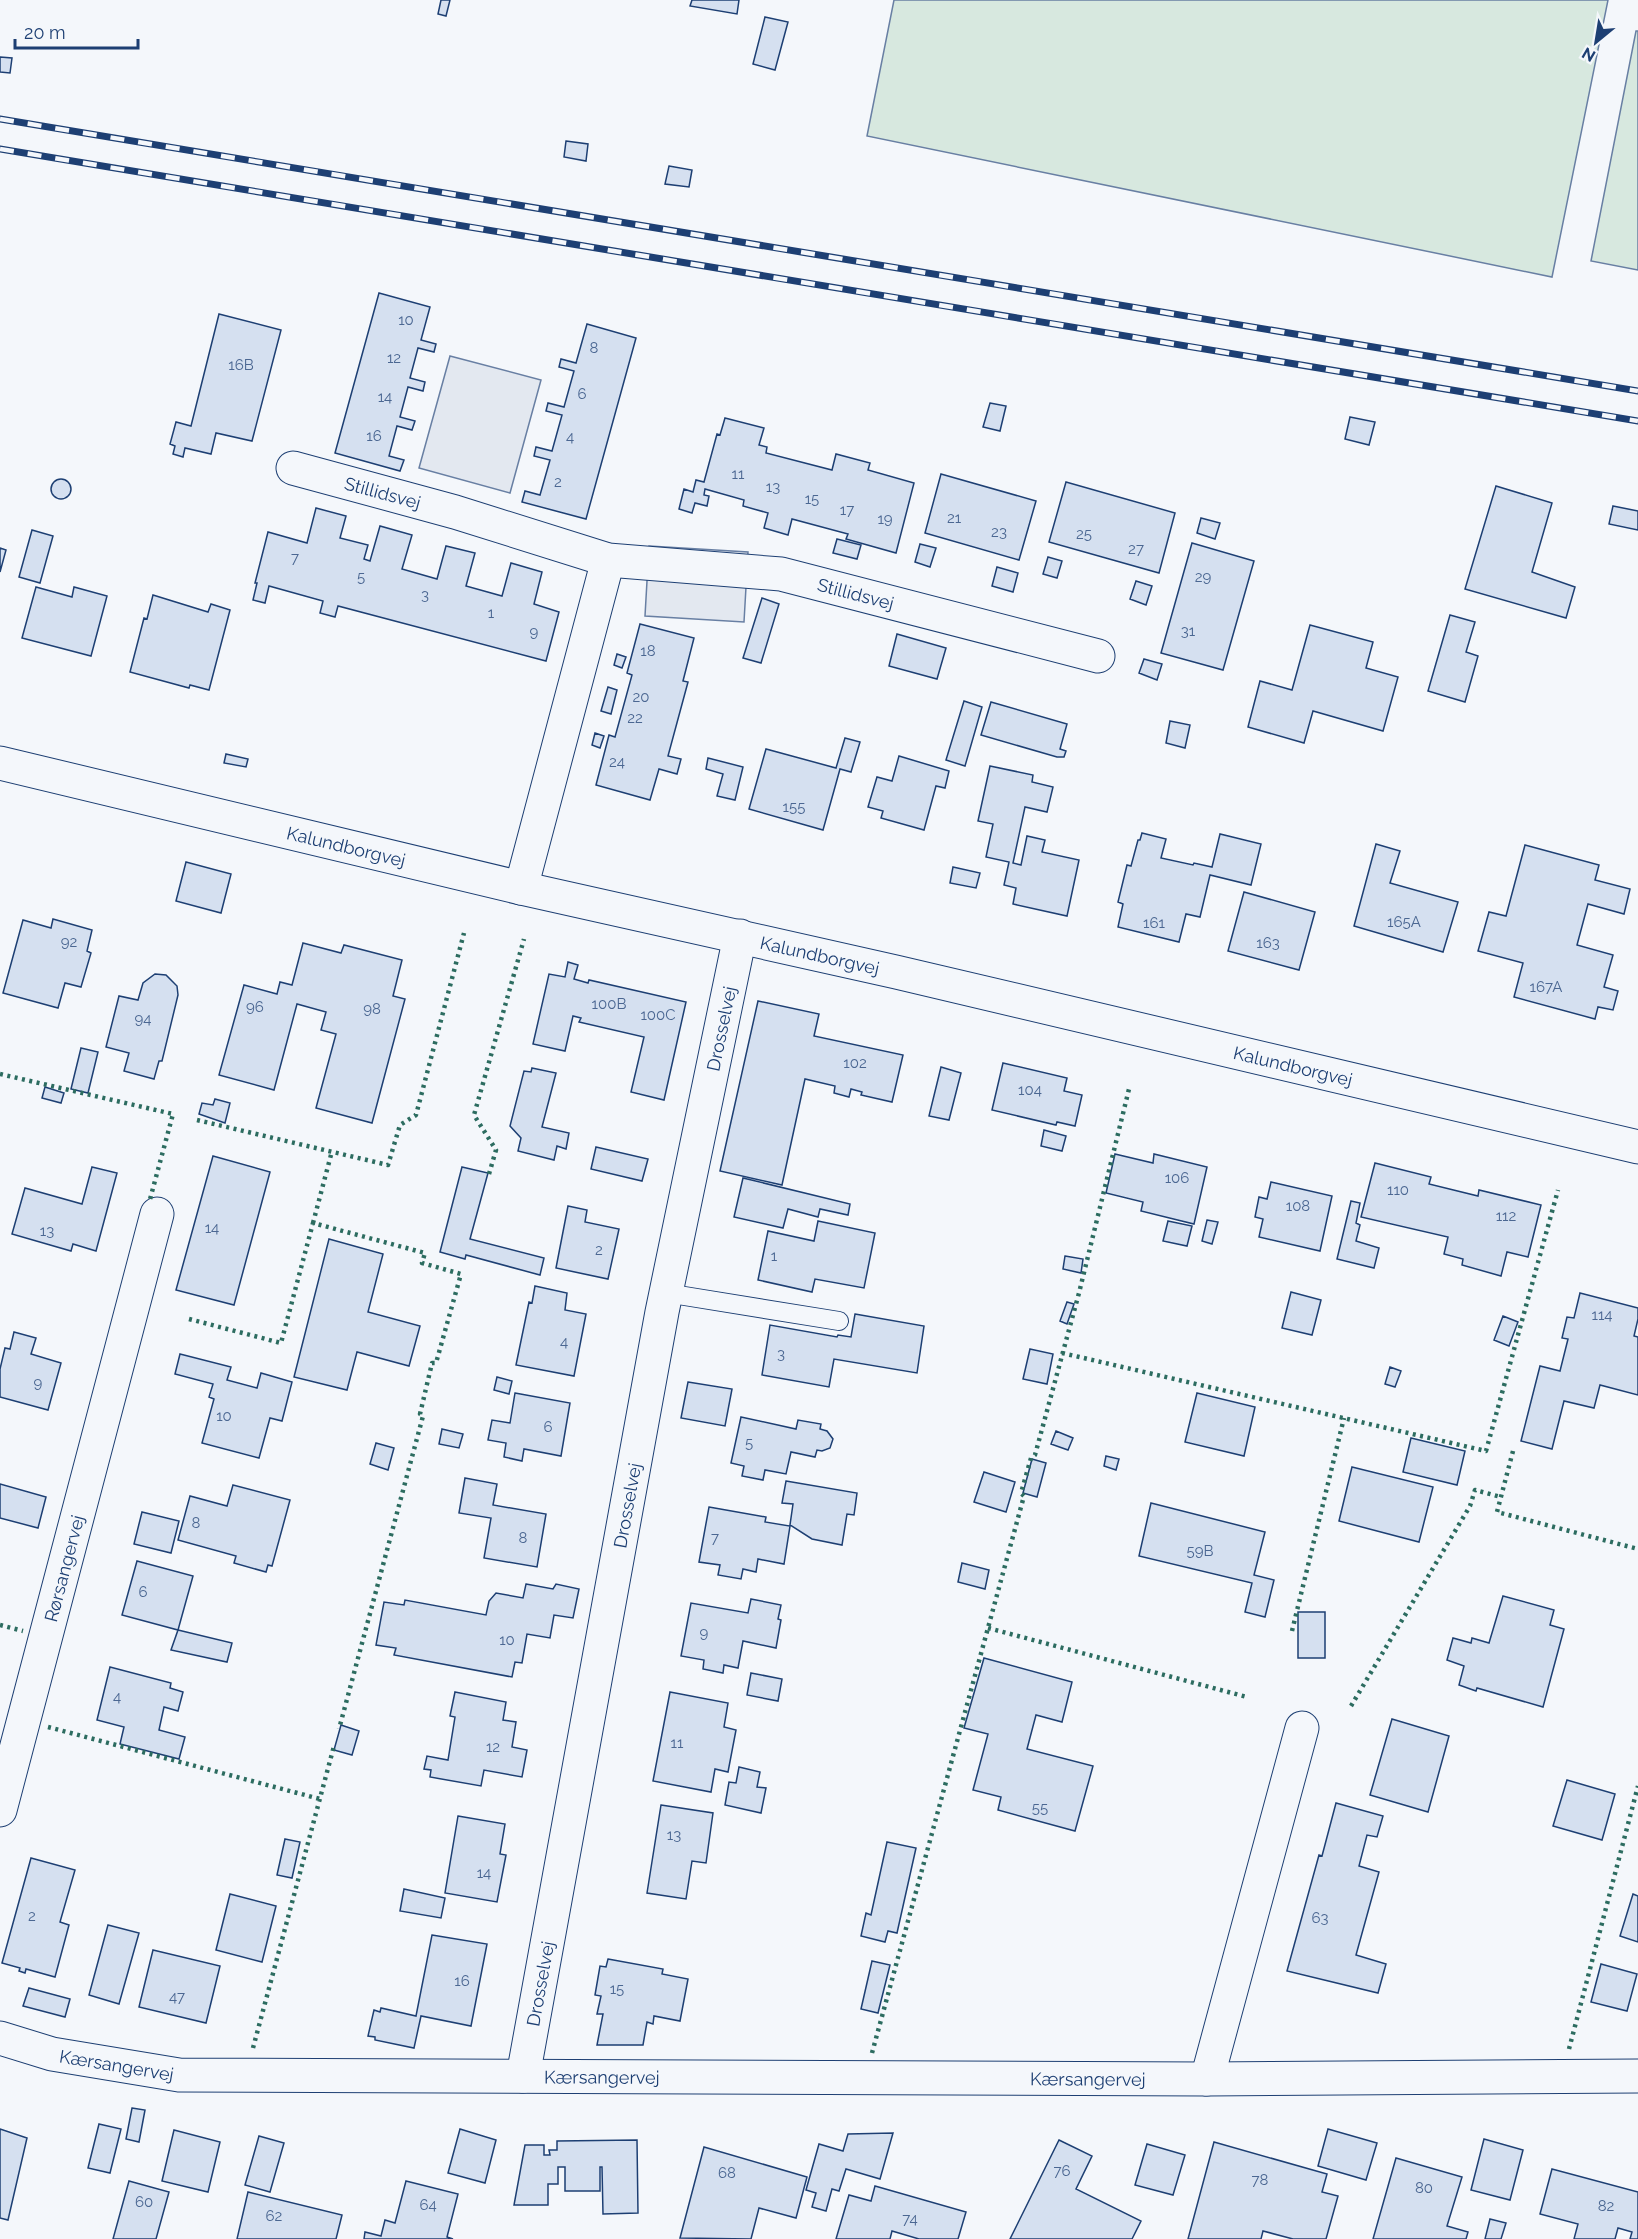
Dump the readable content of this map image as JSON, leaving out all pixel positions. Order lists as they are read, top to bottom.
{
  "streets": {
    "street": [
      "Stillidsvej",
      "Kalundborgvej",
      "Drosselvej",
      "Rørsangervej",
      "Kærsangervej"
    ]
  },
  "crossings": [
    ["Kalundborgvej", "Drosselvej"],
    ["Drosselvej", "Kærsangervej"]
  ],
  "house_numbers": [
    "10",
    "8",
    "12",
    "16B",
    "6",
    "14",
    "16",
    "4",
    "11",
    "2",
    "13",
    "15",
    "17",
    "21",
    "19",
    "23",
    "25",
    "27",
    "7",
    "5",
    "29",
    "3",
    "1",
    "31",
    "9",
    "18",
    "20",
    "22",
    "24",
    "155",
    "165A",
    "161",
    "92",
    "163",
    "167A",
    "100B",
    "96",
    "98",
    "100C",
    "94",
    "102",
    "104",
    "106",
    "110",
    "108",
    "112",
    "14",
    "13",
    "2",
    "1",
    "114",
    "4",
    "3",
    "9",
    "10",
    "6",
    "5",
    "8",
    "8",
    "7",
    "59B",
    "6",
    "9",
    "10",
    "4",
    "11",
    "12",
    "55",
    "13",
    "14",
    "2",
    "63",
    "16",
    "15",
    "47",
    "76",
    "68",
    "78",
    "80",
    "60",
    "64",
    "82",
    "62",
    "74"
  ],
  "scale_bar": "20 m",
  "north": "bottom left"
}
